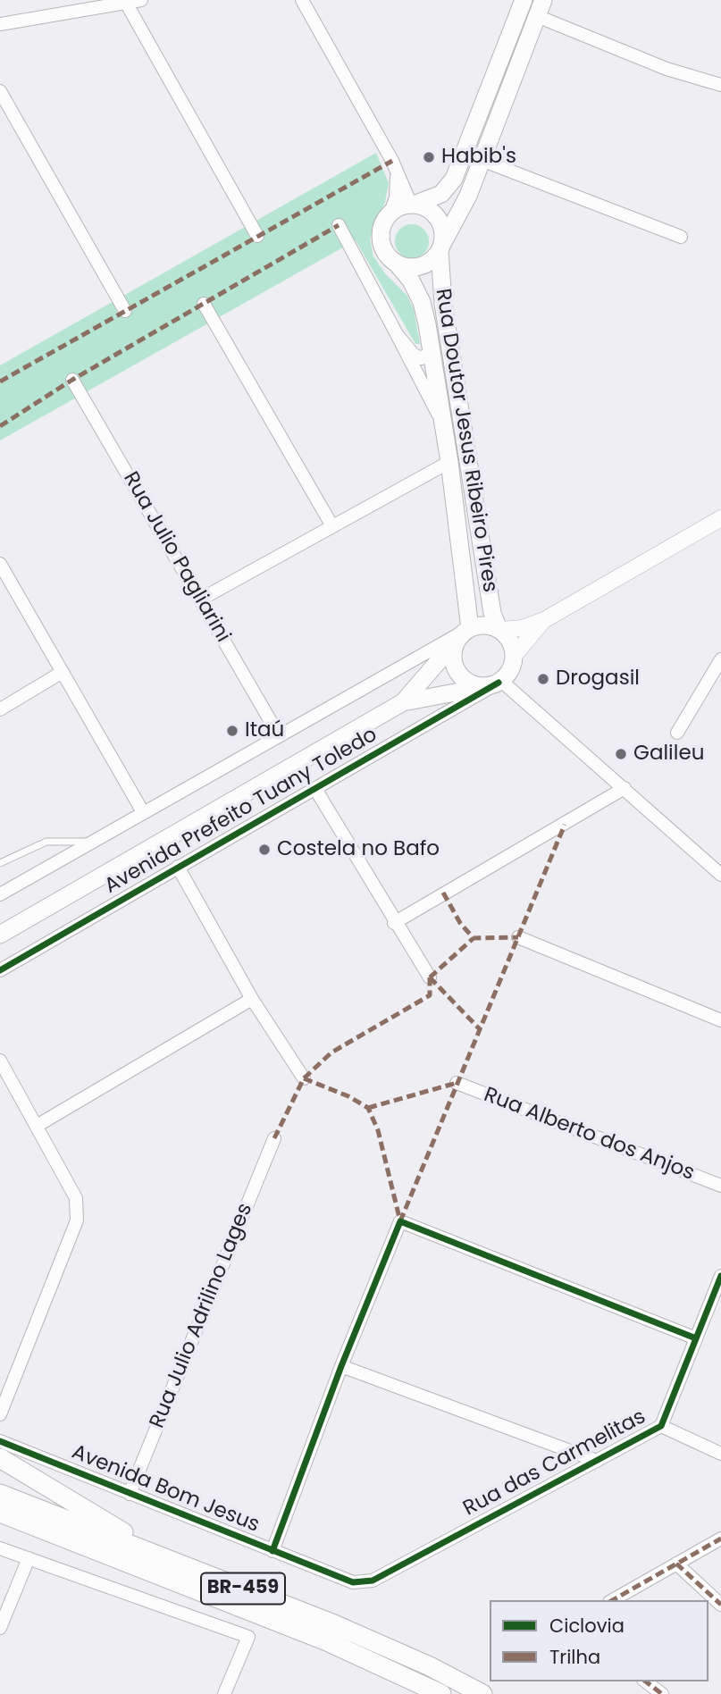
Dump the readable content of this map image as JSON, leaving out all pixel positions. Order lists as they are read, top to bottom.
{
  "streets": {
    "main road": ["Rua Doutor Jesus Ribeiro Pires", "Avenida Prefeito Tuany Toledo", "BR-459"],
    "street": [
      "Rua Julio Pagliarini",
      "Rua Alberto dos Anjos",
      "Rua Julio Adrilino Lages",
      "Rua das Carmelitas",
      "Avenida Bom Jesus"
    ]
  },
  "crossings": [
    ["Rua Doutor Jesus Ribeiro Pires", "Avenida Prefeito Tuany Toledo"],
    ["Rua Julio Adrilino Lages", "Avenida Bom Jesus"],
    ["Rua das Carmelitas", "Avenida Bom Jesus"]
  ],
  "places": [
    "Habib's",
    "Drogasil",
    "Itaú",
    "Galileu",
    "Costela no Bafo"
  ],
  "legend": ["Ciclovia", "Trilha"]
}
